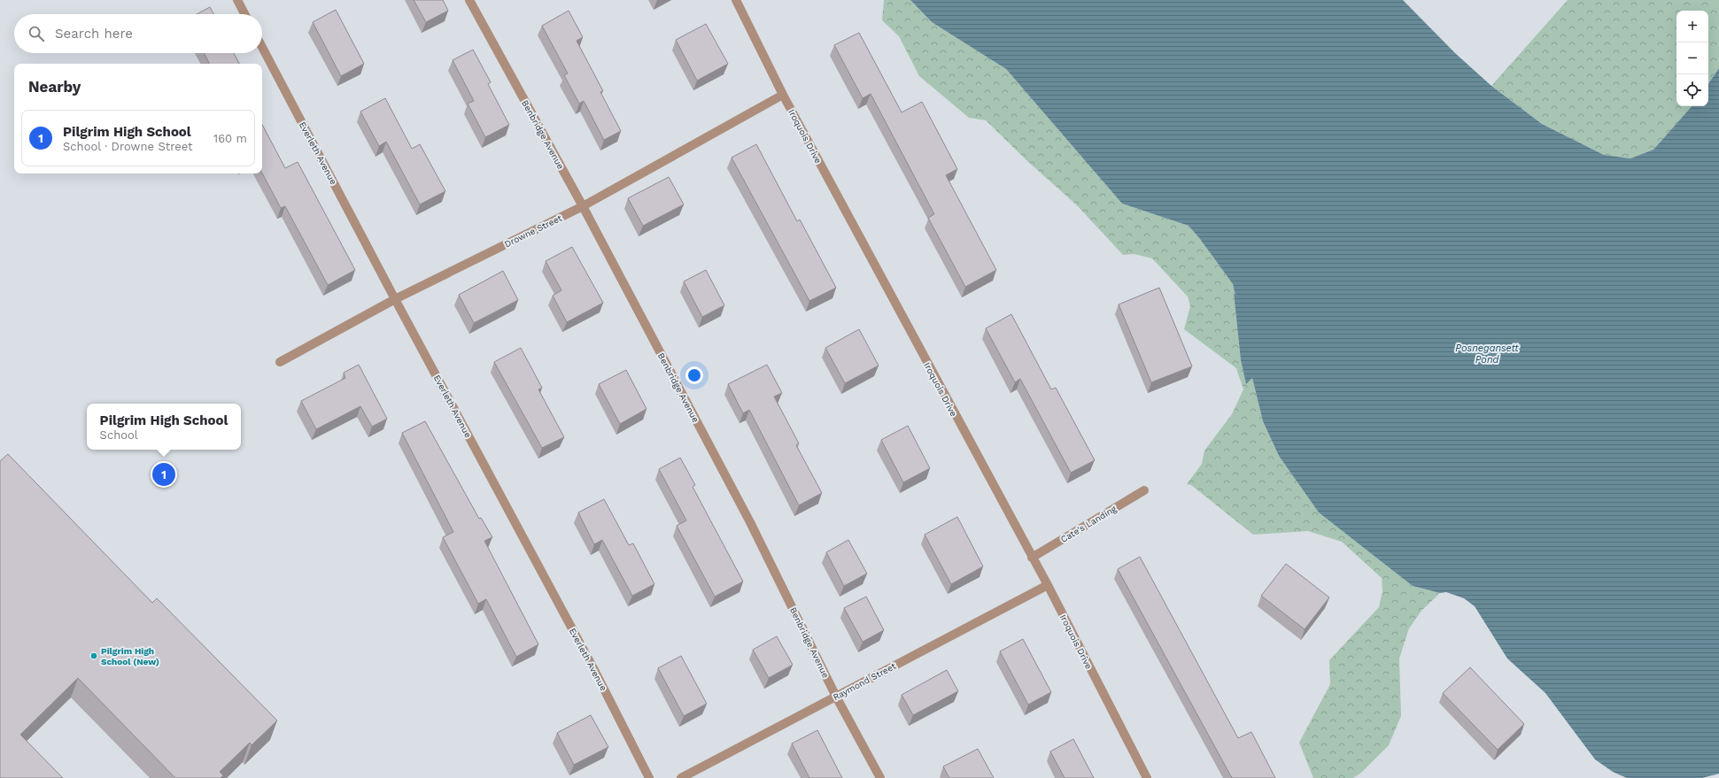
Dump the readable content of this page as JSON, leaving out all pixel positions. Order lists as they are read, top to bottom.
{
  "streets": {
    "street": [
      "Benbridge Avenue",
      "Iroquois Drive",
      "Everleth Avenue",
      "Drowne Street",
      "Cate's Landing",
      "Raymond Street"
    ]
  },
  "crossings": [
    ["Benbridge Avenue", "Drowne Street"],
    ["Benbridge Avenue", "Raymond Street"],
    ["Iroquois Drive", "Drowne Street"],
    ["Iroquois Drive", "Cate's Landing"],
    ["Iroquois Drive", "Raymond Street"],
    ["Everleth Avenue", "Drowne Street"]
  ],
  "water": ["Posnegansett Pond"],
  "places": ["Pilgrim High School (New)"],
  "page": {
    "map_buttons": ["+", "−"],
    "search": "Search here",
    "heading": "Nearby",
    "list": [
      {
        "mark": "1",
        "name": "Pilgrim High School",
        "note": "School · Drowne Street",
        "value": "160 m"
      }
    ],
    "popup": ["Pilgrim High School", "School"],
    "pins": "1"
  }
}
